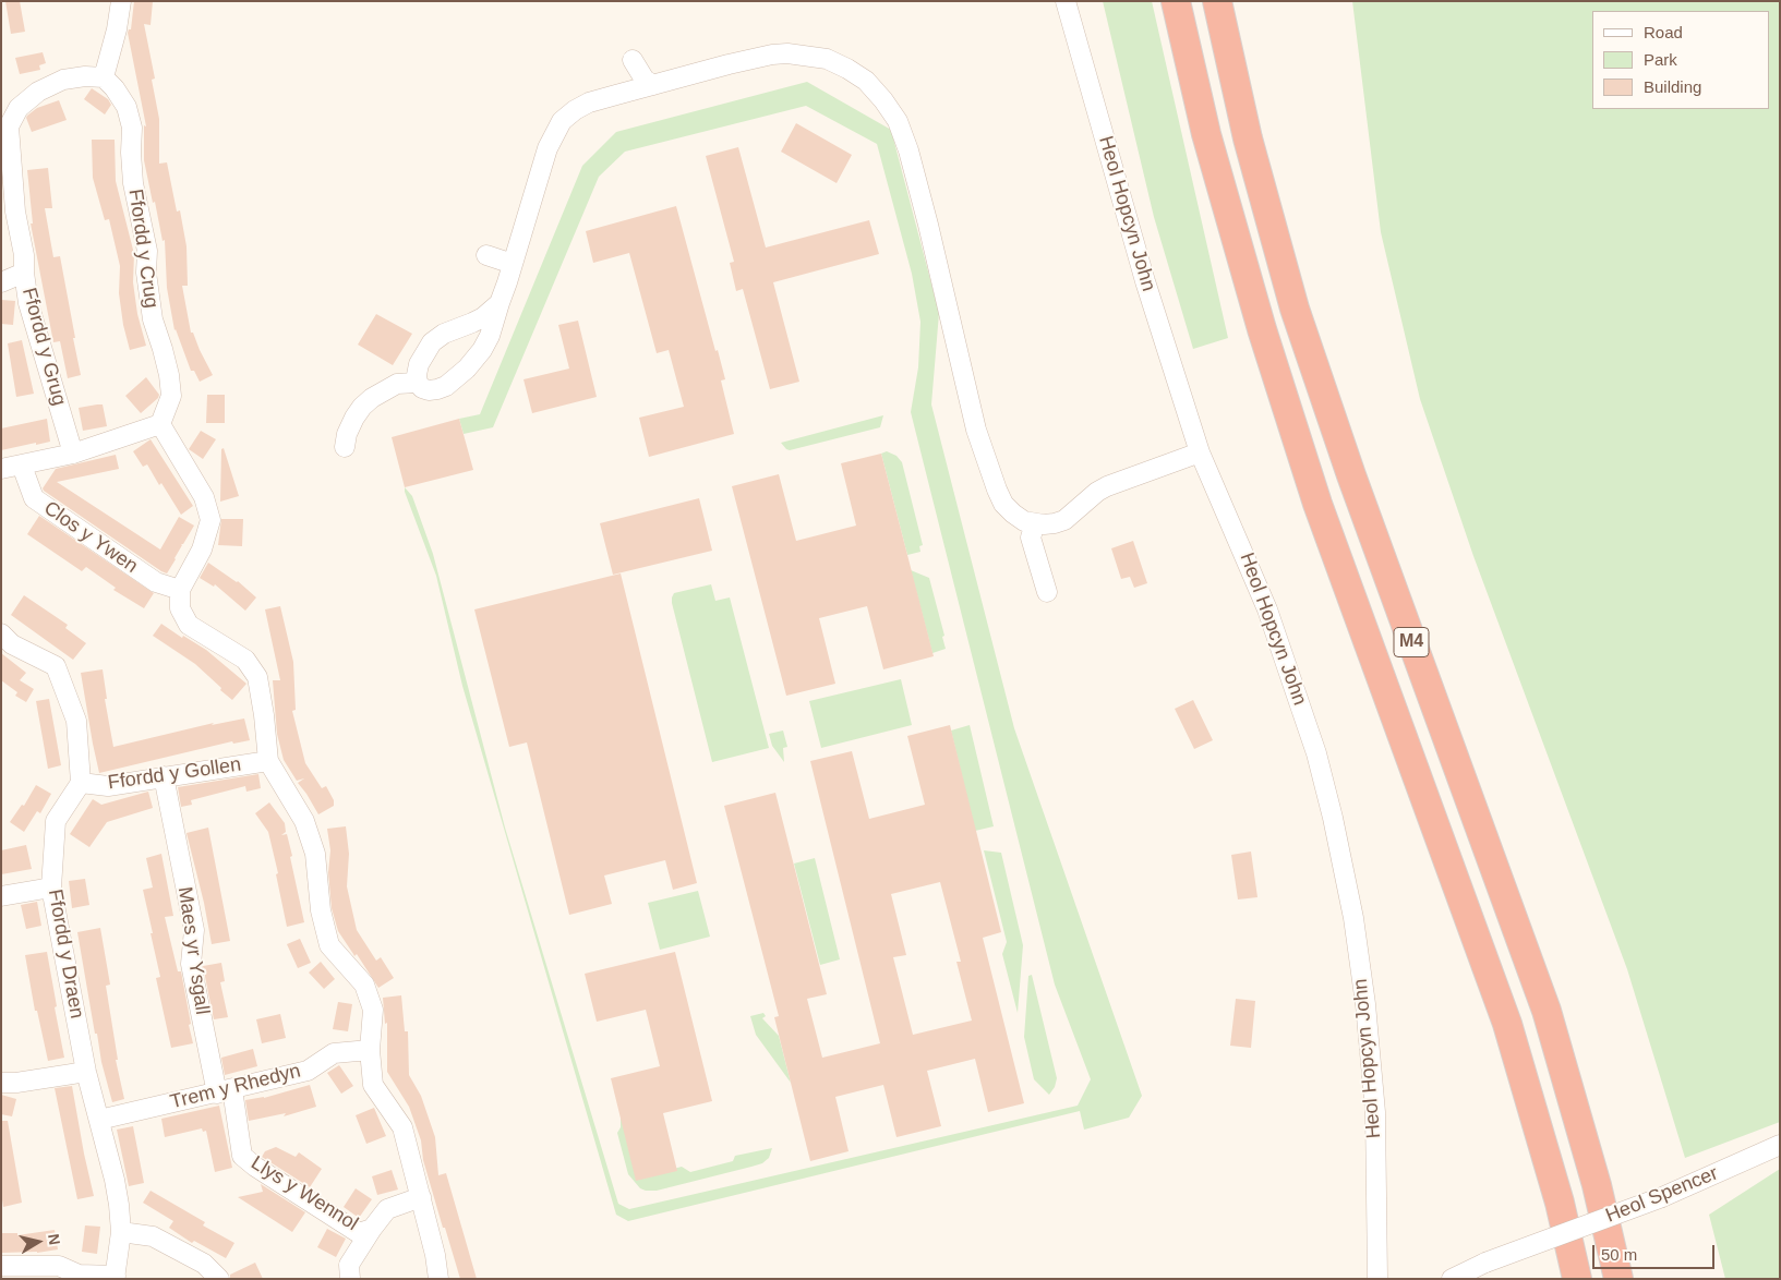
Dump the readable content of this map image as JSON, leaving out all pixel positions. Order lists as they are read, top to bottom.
{
  "streets": {
    "highway": ["M4"],
    "street": [
      "Heol Hopcyn John",
      "Ffordd y Crug",
      "Ffordd y Grug",
      "Clos y Ywen",
      "Ffordd y Gollen",
      "Maes yr Ysgall",
      "Ffordd y Draen",
      "Trem y Rhedyn",
      "Llys y Wennol",
      "Heol Spencer"
    ]
  },
  "crossings": [
    ["Ffordd y Crug", "Ffordd y Grug"],
    ["Ffordd y Gollen", "Maes yr Ysgall"],
    ["Ffordd y Gollen", "Ffordd y Draen"],
    ["Maes yr Ysgall", "Trem y Rhedyn"],
    ["Maes yr Ysgall", "Llys y Wennol"],
    ["Ffordd y Draen", "Trem y Rhedyn"],
    ["Trem y Rhedyn", "Llys y Wennol"]
  ],
  "legend": ["Road", "Park", "Building"],
  "scale_bar": "50 m",
  "north": "right"
}
